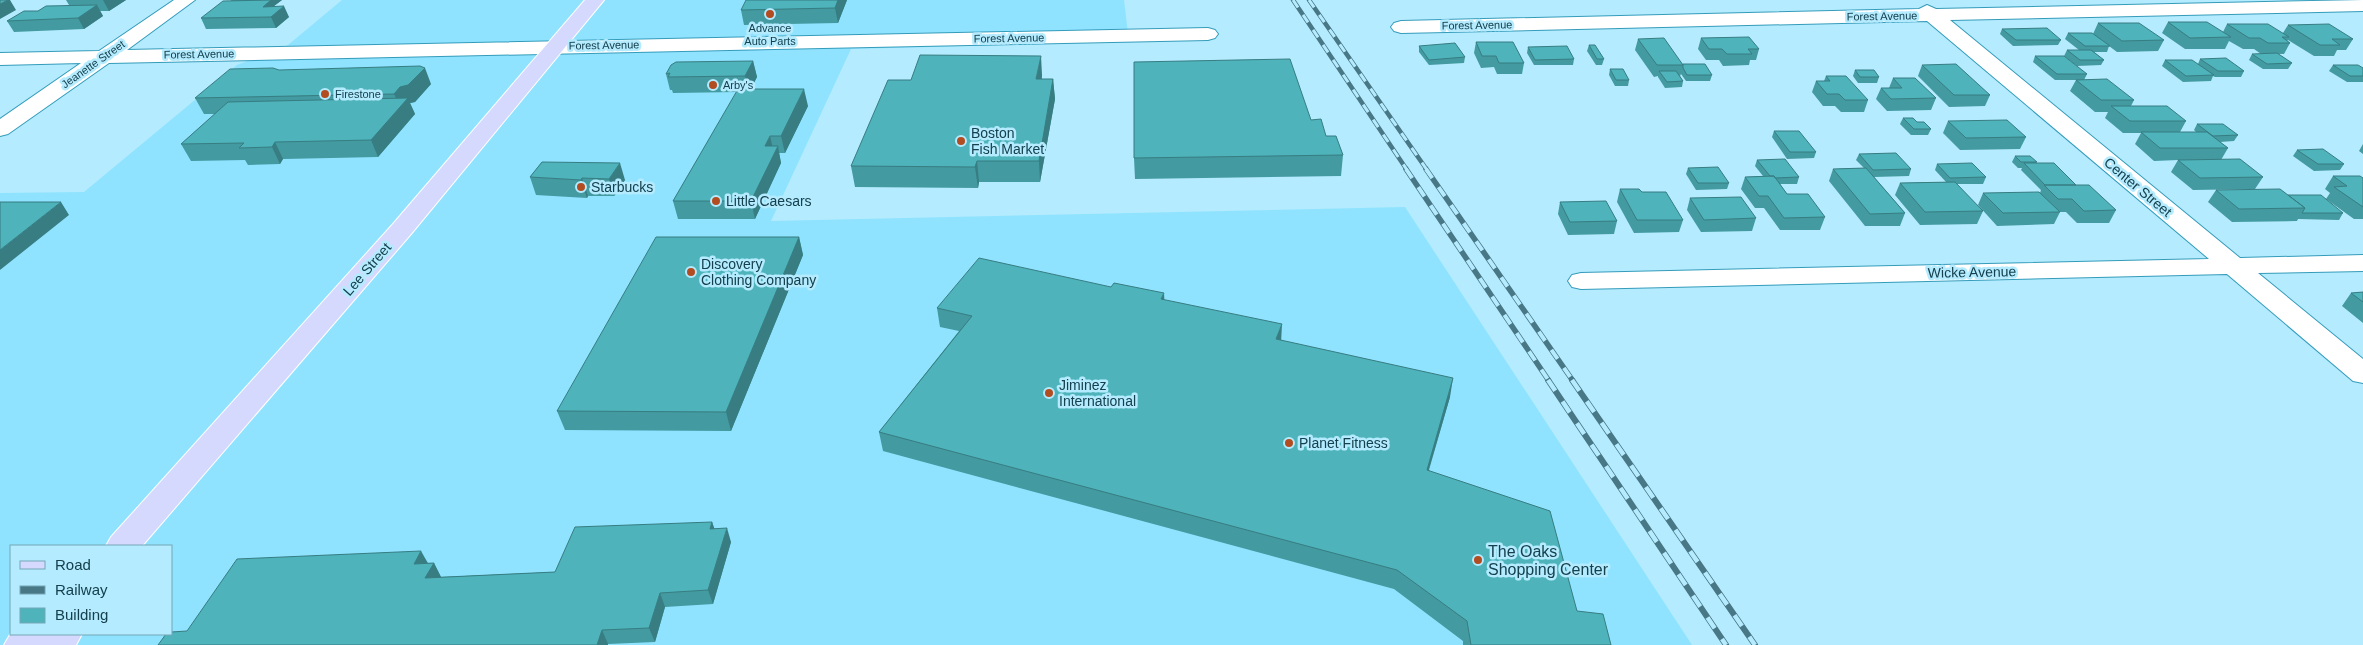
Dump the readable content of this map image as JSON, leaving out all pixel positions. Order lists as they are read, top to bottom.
{
  "streets": {
    "main road": ["Lee Street"],
    "street": [
      "Forest Avenue",
      "Jeanette Street",
      "Center Street",
      "Wicke Avenue"
    ]
  },
  "crossings": [
    ["Forest Avenue", "Jeanette Street"],
    ["Forest Avenue", "Center Street"],
    ["Forest Avenue", "Lee Street"],
    ["Center Street", "Wicke Avenue"]
  ],
  "places": [
    "Advance Auto Parts",
    "Arby's",
    "Firestone",
    "Boston Fish Market",
    "Starbucks",
    "Little Caesars",
    "Discovery Clothing Company",
    "Jiminez International",
    "Planet Fitness",
    "The Oaks Shopping Center"
  ],
  "legend": ["Road", "Railway", "Building"]
}
